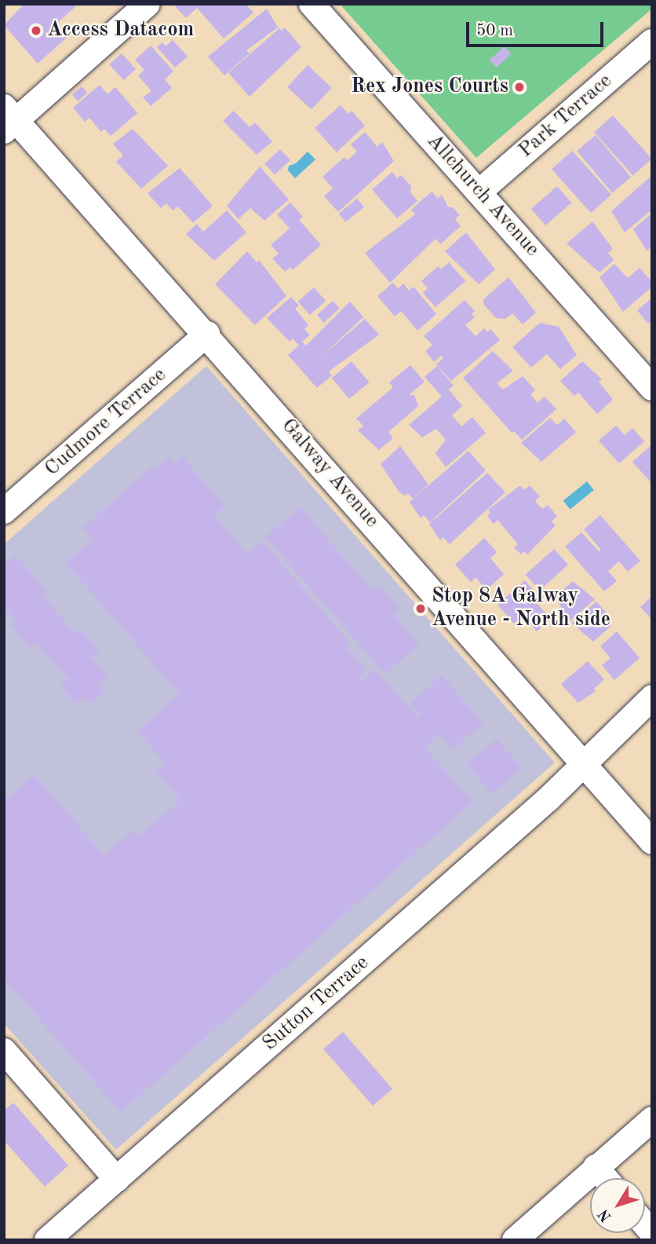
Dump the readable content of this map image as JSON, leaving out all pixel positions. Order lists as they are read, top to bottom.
{
  "streets": {
    "street": [
      "Park Terrace",
      "Allchurch Avenue",
      "Cudmore Terrace",
      "Galway Avenue",
      "Sutton Terrace"
    ]
  },
  "crossings": [
    ["Park Terrace", "Allchurch Avenue"],
    ["Cudmore Terrace", "Galway Avenue"],
    ["Galway Avenue", "Sutton Terrace"]
  ],
  "places": ["Access Datacom", "Rex Jones Courts", "Stop 8A Galway Avenue - North side"],
  "scale_bar": "50 m",
  "north": "bottom left"
}
